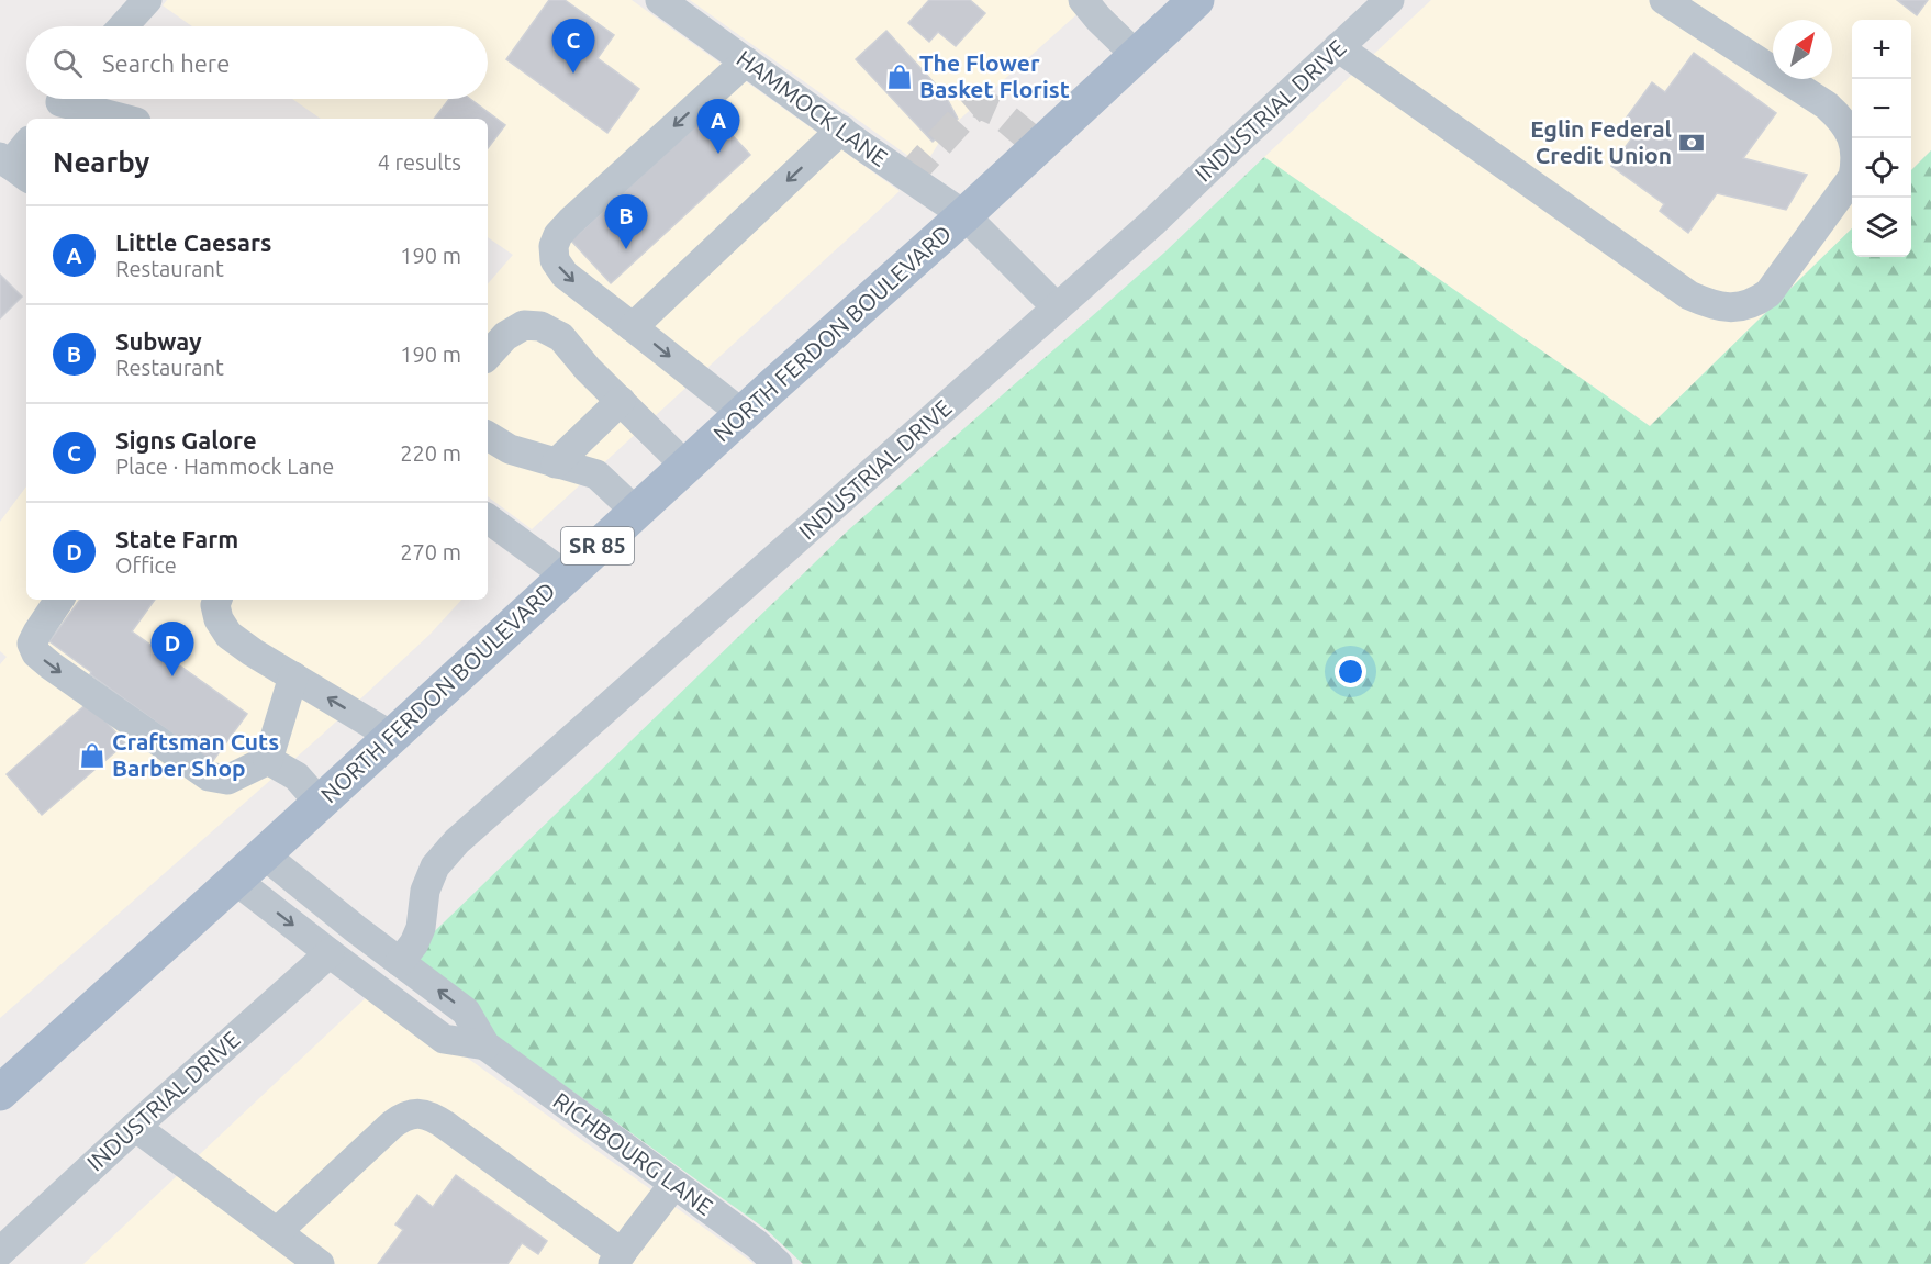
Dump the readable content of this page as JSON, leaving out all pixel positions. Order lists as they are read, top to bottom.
{
  "streets": {
    "main road": ["NORTH FERDON BOULEVARD", "SR 85"],
    "street": ["HAMMOCK LANE", "INDUSTRIAL DRIVE", "RICHBOURG LANE"]
  },
  "crossings": [
    ["HAMMOCK LANE", "INDUSTRIAL DRIVE"],
    ["HAMMOCK LANE", "NORTH FERDON BOULEVARD"],
    ["INDUSTRIAL DRIVE", "RICHBOURG LANE"],
    ["NORTH FERDON BOULEVARD", "RICHBOURG LANE"]
  ],
  "places": {
    "shop": ["The Flower Basket Florist", "Craftsman Cuts Barber Shop"],
    "bank": ["Eglin Federal Credit Union"]
  },
  "north": "top right",
  "page": {
    "pins": [
      "C",
      "A",
      "B",
      "D"
    ],
    "map_buttons": ["+", "−"],
    "search": "Search here",
    "heading": ["Nearby", "4 results"],
    "list": [
      {
        "mark": "A",
        "name": "Little Caesars",
        "note": "Restaurant",
        "value": "190 m"
      },
      {
        "mark": "B",
        "name": "Subway",
        "note": "Restaurant",
        "value": "190 m"
      },
      {
        "mark": "C",
        "name": "Signs Galore",
        "note": "Place · Hammock Lane",
        "value": "220 m"
      },
      {
        "mark": "D",
        "name": "State Farm",
        "note": "Office",
        "value": "270 m"
      }
    ]
  }
}
